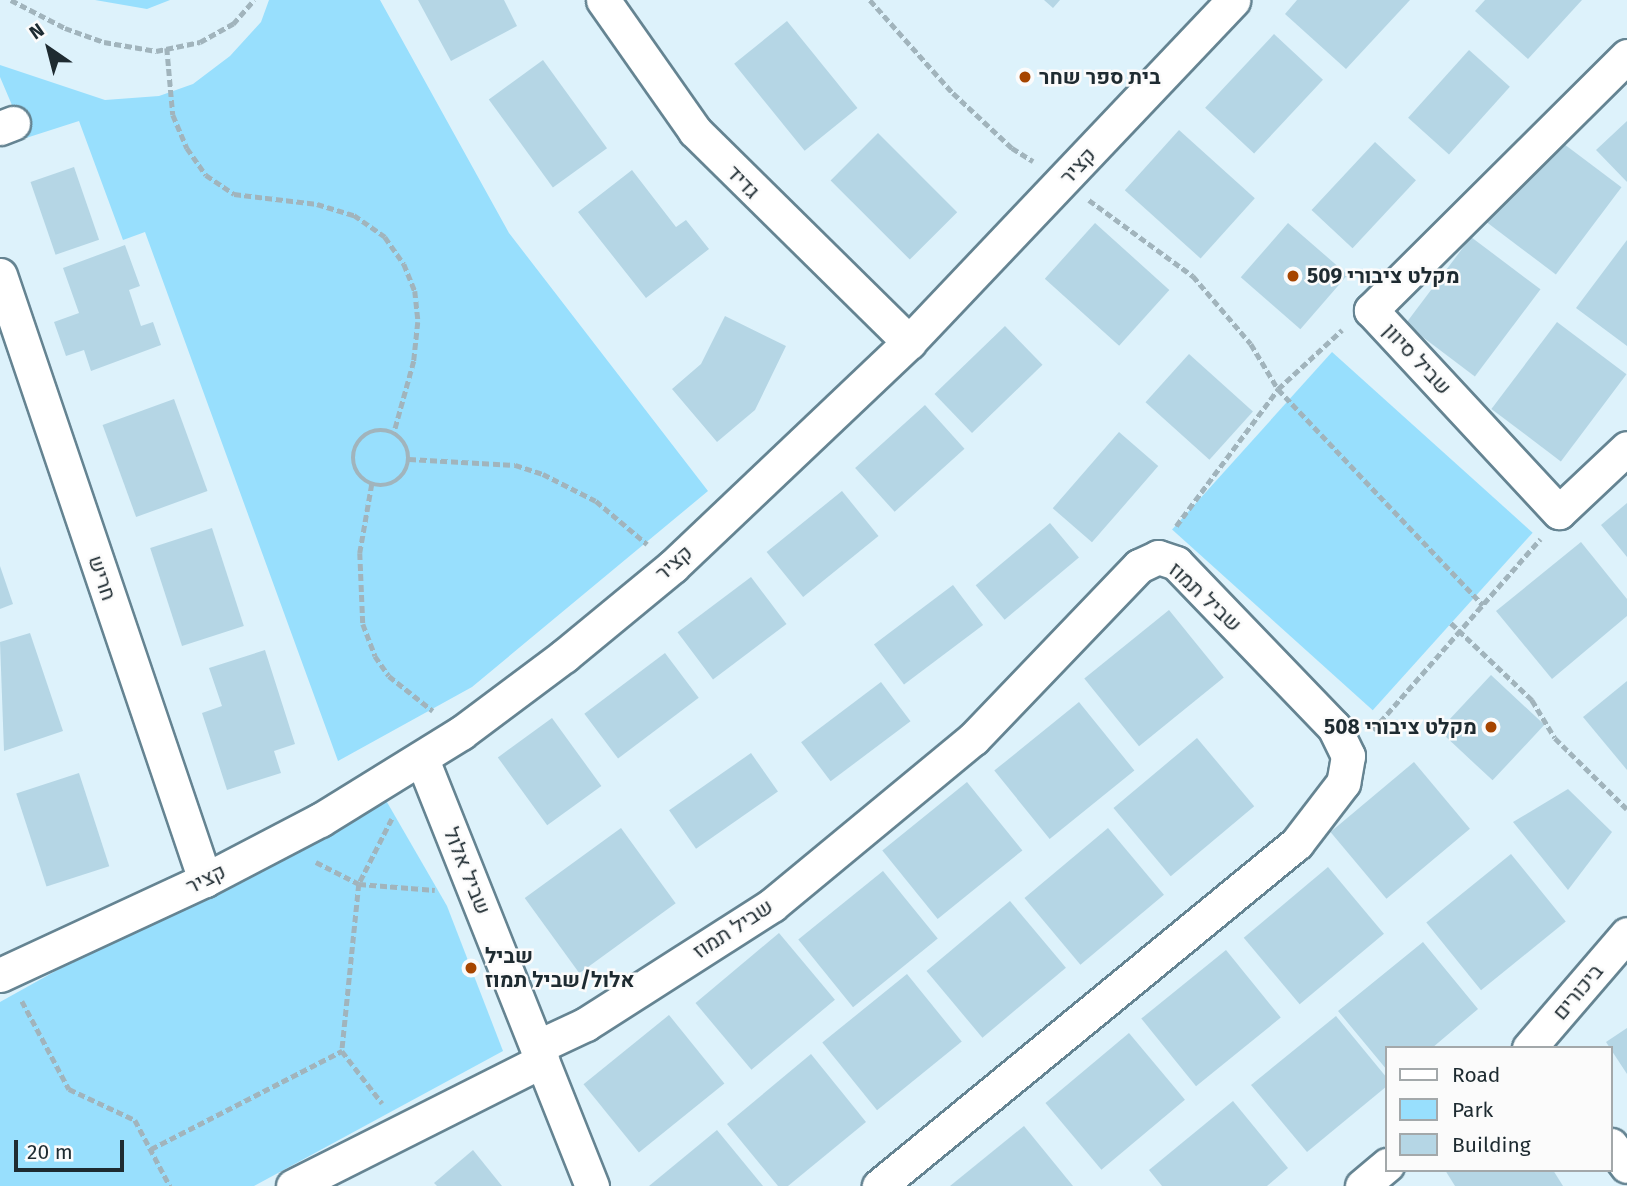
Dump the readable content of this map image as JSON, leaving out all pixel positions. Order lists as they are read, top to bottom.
{
  "streets": {
    "street": [
      "קציר",
      "גדיד",
      "שביל סיוון",
      "חריש",
      "שביל תמוז",
      "שביל אלול",
      "ביכורים"
    ]
  },
  "crossings": [
    ["קציר", "גדיד"],
    ["קציר", "חריש"],
    ["קציר", "שביל אלול"],
    ["שביל תמוז", "שביל אלול"]
  ],
  "places": [
    "בית ספר שחר",
    "מקלט ציבורי 509",
    "מקלט ציבורי 508",
    "שביל אלול/שביל תמוז"
  ],
  "legend": ["Road", "Park", "Building"],
  "scale_bar": "20 m",
  "north": "top left"
}
